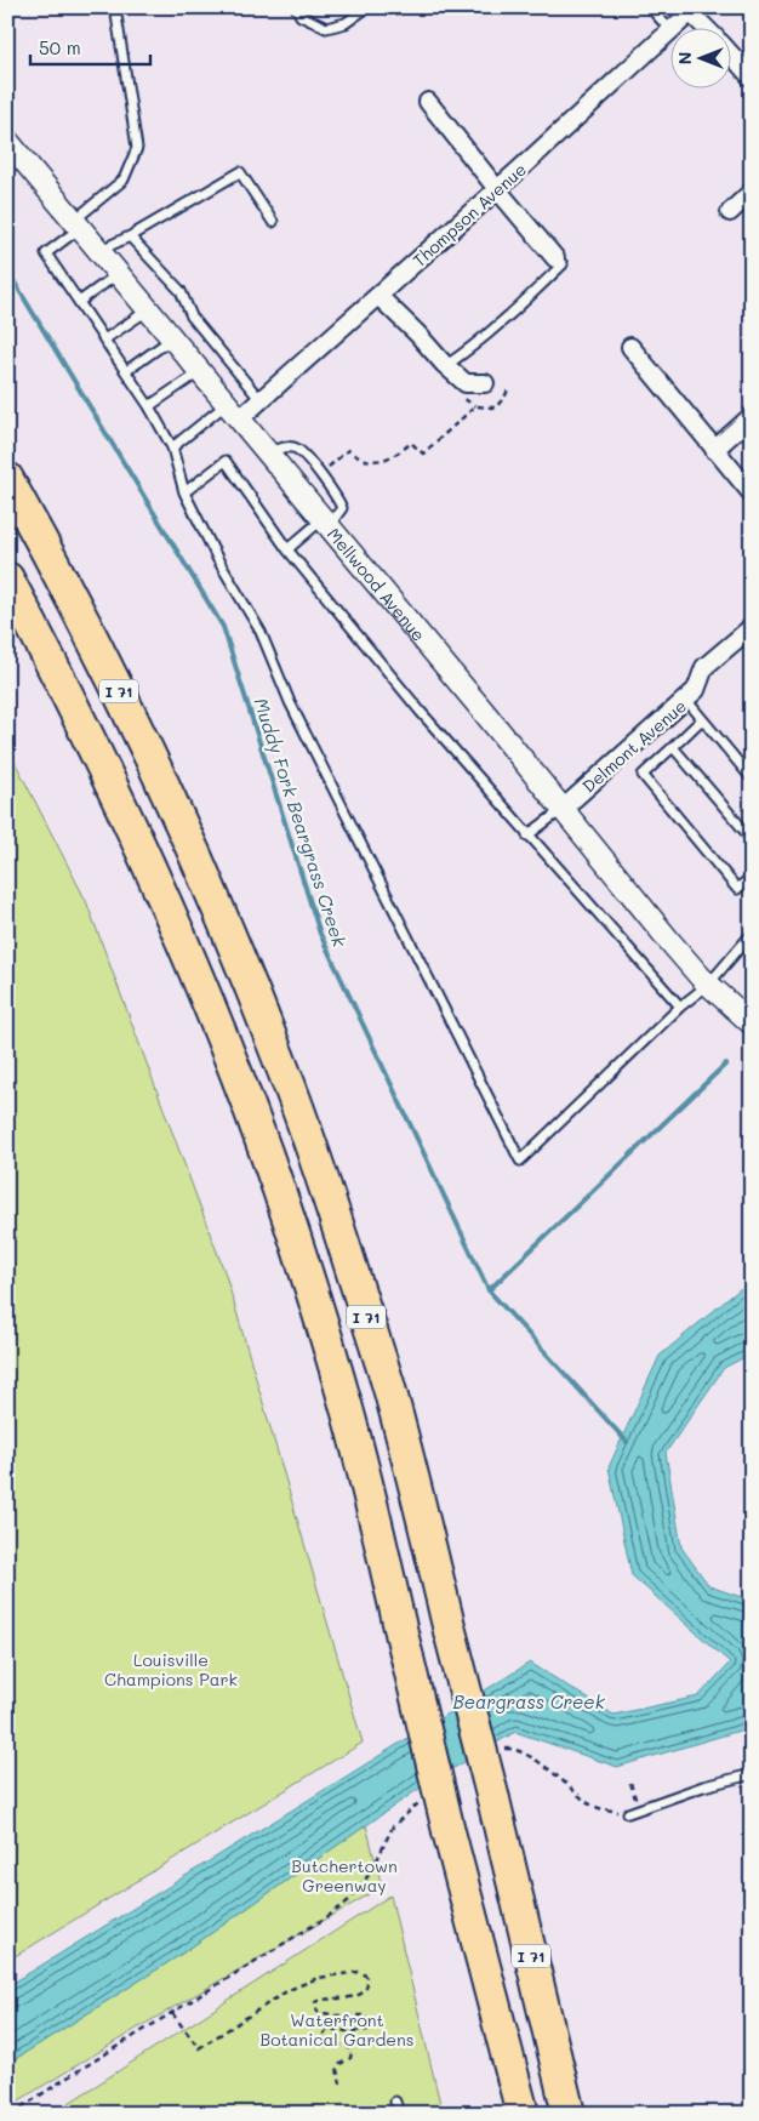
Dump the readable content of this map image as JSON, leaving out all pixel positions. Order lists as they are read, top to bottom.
{
  "streets": {
    "highway": ["I 71"],
    "street": ["Thompson Avenue", "Mellwood Avenue", "Delmont Avenue"]
  },
  "crossings": [
    ["Thompson Avenue", "Mellwood Avenue"],
    ["Mellwood Avenue", "Delmont Avenue"]
  ],
  "water": ["Muddy Fork Beargrass Creek", "Beargrass Creek"],
  "parks": ["Louisville Champions Park", "Butchertown Greenway", "Waterfront Botanical Gardens"],
  "scale_bar": "50 m",
  "north": "left"
}
